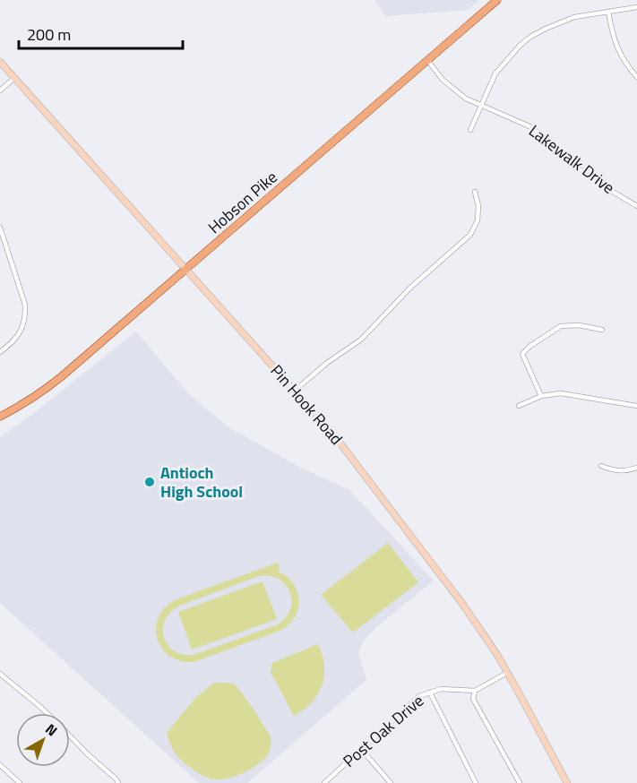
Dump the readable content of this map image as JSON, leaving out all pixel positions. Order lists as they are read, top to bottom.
{
  "streets": {
    "main road": ["Hobson Pike"],
    "street": ["Lakewalk Drive", "Pin Hook Road", "Post Oak Drive"]
  },
  "crossings": [
    ["Lakewalk Drive", "Hobson Pike"],
    ["Hobson Pike", "Pin Hook Road"]
  ],
  "places": ["Antioch High School"],
  "scale_bar": "200 m",
  "north": "top right"
}
